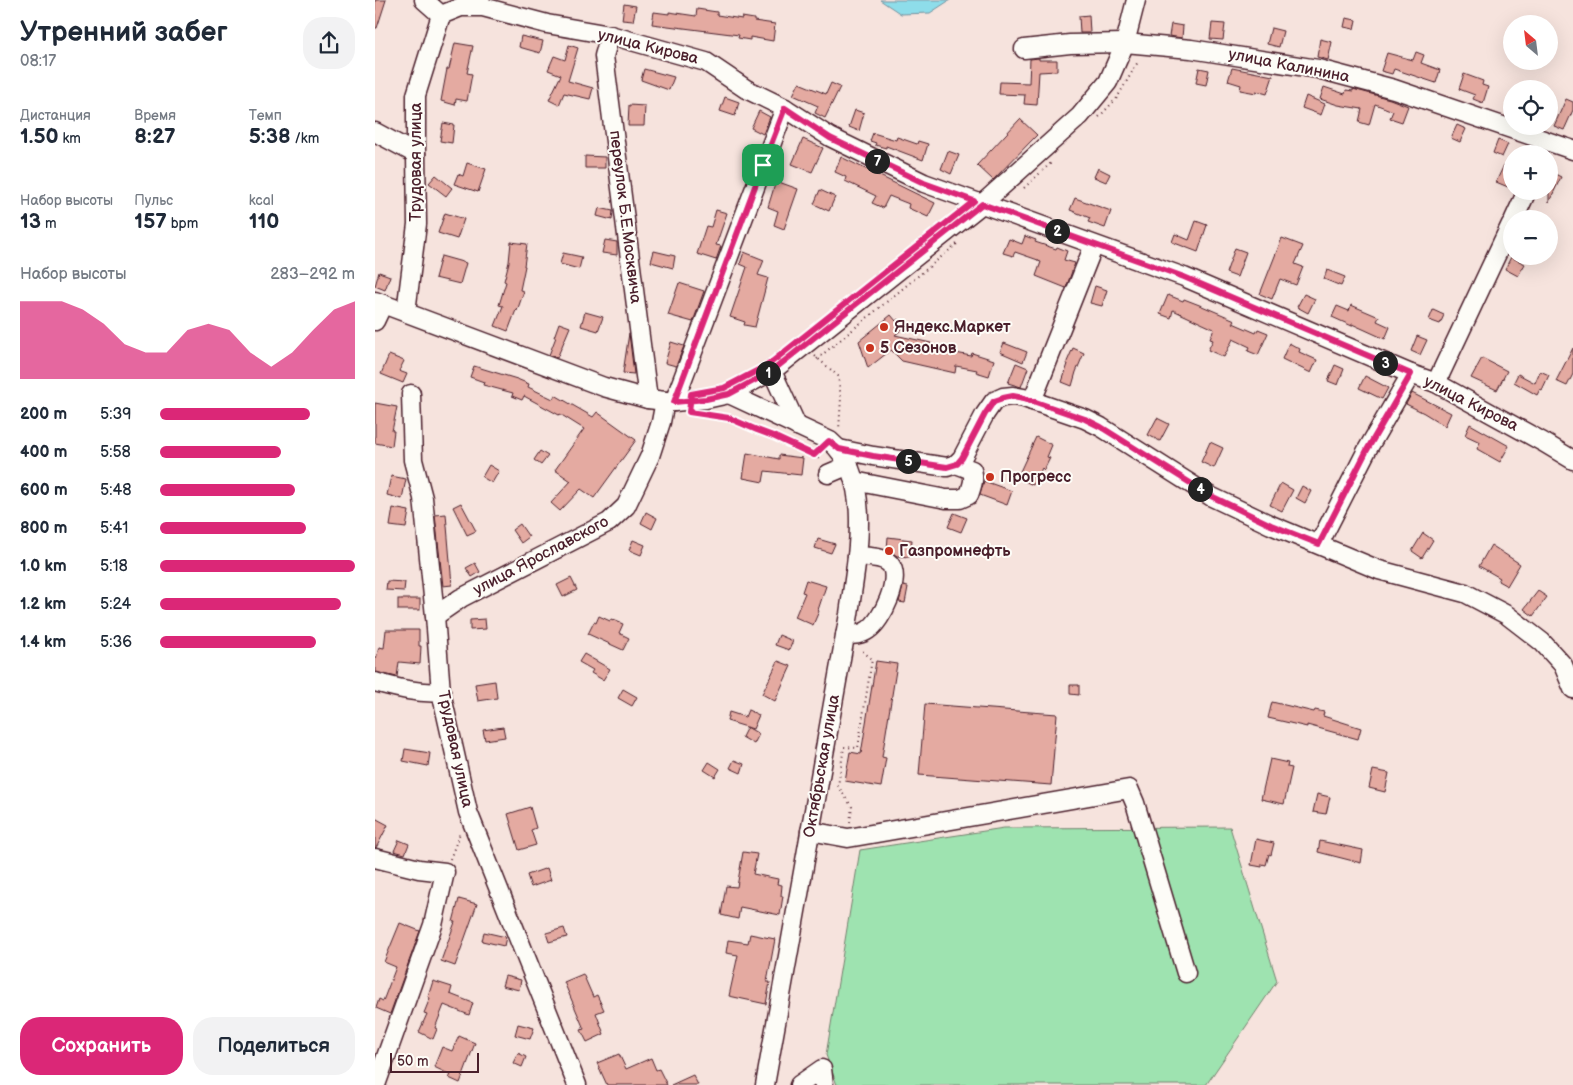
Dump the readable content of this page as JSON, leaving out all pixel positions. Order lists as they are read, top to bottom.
{
  "streets": {
    "street": [
      "улица Кирова",
      "улица Калинина",
      "Трудовая улица",
      "переулок Б.Е.Москвича",
      "улица Ярославского",
      "Октябрьская улица"
    ]
  },
  "crossings": [
    ["улица Кирова", "Трудовая улица"],
    ["улица Кирова", "переулок Б.Е.Москвича"],
    ["улица Кирова", "улица Ярославского"],
    ["Трудовая улица", "улица Ярославского"],
    ["переулок Б.Е.Москвича", "улица Ярославского"]
  ],
  "places": [
    "Яндекс.Маркет",
    "5 Сезонов",
    "Прогресс",
    "Газпромнефть"
  ],
  "scale_bar": "50 m",
  "north": "top left",
  "page": {
    "heading": ["Утренний забег", "08:17"],
    "map_buttons": ["+", "−"],
    "stats": [
      ["Дистанция", "1.50 km"],
      ["Время", "8:27"],
      ["Темп", "5:38 /km"],
      ["Набор высоты", "13 m"],
      ["Пульс", "157 bpm"],
      ["kcal", "110"]
    ],
    "pins": [
      "7",
      "2",
      "3",
      "1",
      "5",
      "4"
    ],
    "chart": ["Набор высоты", "283–292 m"],
    "list": [
      {
        "name": "200 m",
        "note": "5:39"
      },
      {
        "name": "400 m",
        "note": "5:58"
      },
      {
        "name": "600 m",
        "note": "5:48"
      },
      {
        "name": "800 m",
        "note": "5:41"
      },
      {
        "name": "1.0 km",
        "note": "5:18"
      },
      {
        "name": "1.2 km",
        "note": "5:24"
      },
      {
        "name": "1.4 km",
        "note": "5:36"
      }
    ],
    "buttons": ["Сохранить", "Поделиться"],
    "scale": "50 m"
  }
}
